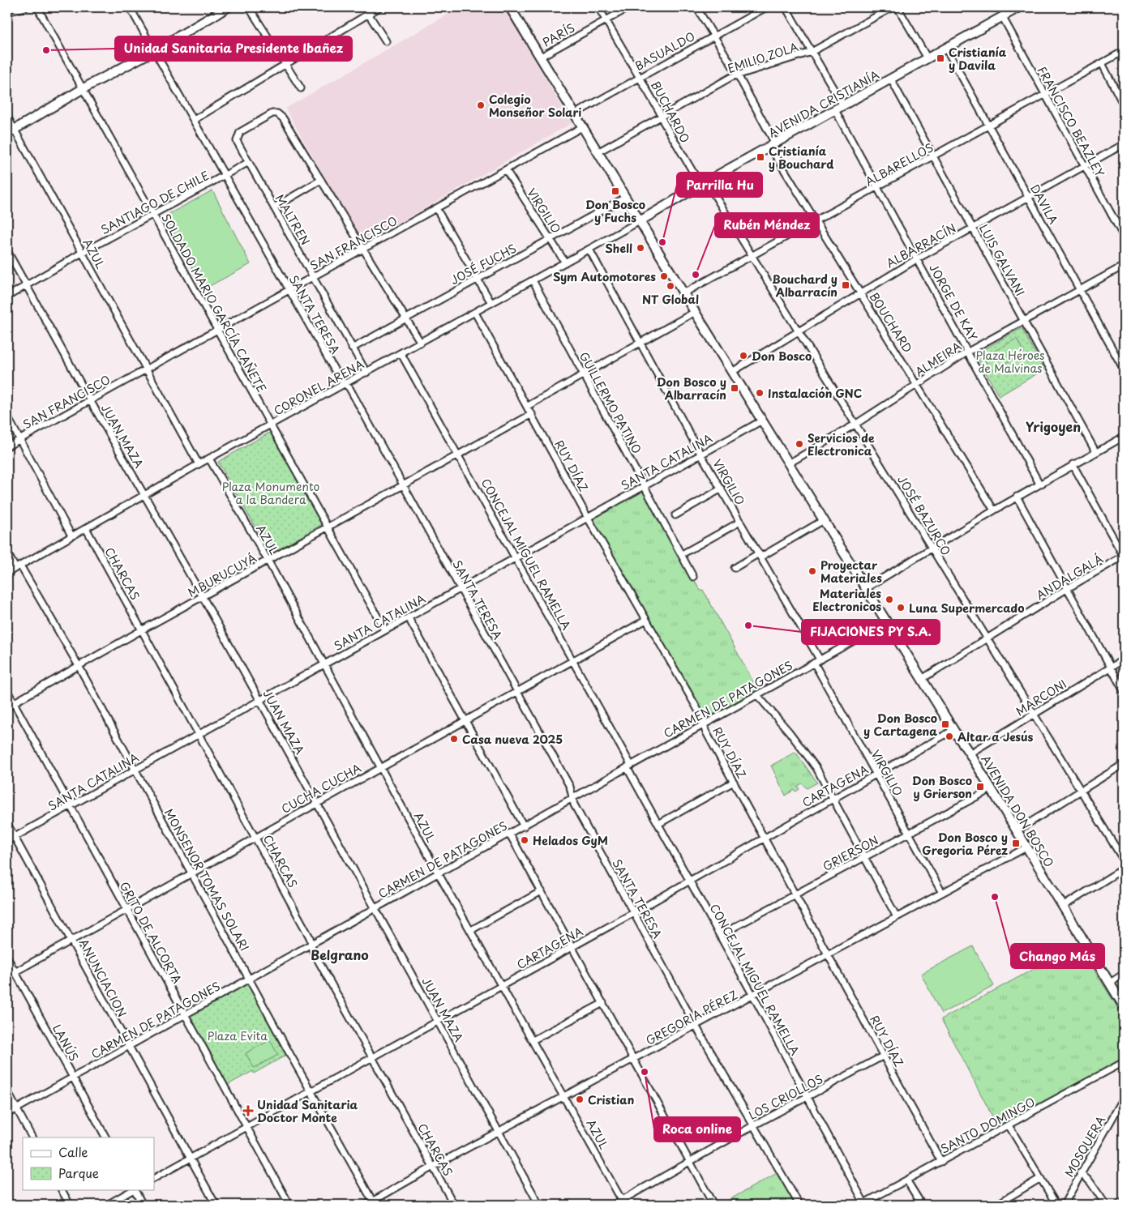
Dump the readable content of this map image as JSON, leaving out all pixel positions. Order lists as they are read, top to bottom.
{
  "streets": {
    "main road": ["AVENIDA CRISTIANÍA", "AVENIDA DON BOSCO"],
    "street": [
      "PARÍS",
      "BASUALDO",
      "EMILIO ZOLA",
      "BUCHARDO",
      "FRANCISCO BEAZLEY",
      "ALBARELLOS",
      "SANTIAGO DE CHILE",
      "DAVILA",
      "VIRGILIO",
      "MALTREN",
      "SAN FRANCISCO",
      "ALBARRACÍN",
      "AZUL",
      "LUIS GALVANI",
      "JOSÉ FUCHS",
      "JORGE DE KAY",
      "SOLDADO MARIO GARCÍA CAÑETE",
      "SANTA TERESA",
      "BOUCHARD",
      "ALMEIRA",
      "CORONEL ARENA",
      "GUILLERMO PATINO",
      "JUAN MAZA",
      "SANTA CATALINA",
      "RUY DÍAZ",
      "JOSÉ BAZURCO",
      "CONCEJAL MIGUEL RAMELLA",
      "CHARCAS",
      "MBURUCUYÁ",
      "ANDALGALÁ",
      "MARCONI",
      "CARMEN DE PATAGONES",
      "CARTAGENA",
      "CUCHA CUCHA",
      "GRIERSON",
      "MONSENOR TOMAS SOLARI",
      "GRITO DE ALCORTA",
      "ANUNCIACION",
      "GREGORIA PÉREZ",
      "LANÚS",
      "LOS CRIOLLOS",
      "SANTO DOMINGO",
      "MOSQUERA"
    ]
  },
  "crossings": [
    ["PARÍS", "BUCHARDO"],
    ["PARÍS", "AVENIDA DON BOSCO"],
    ["BASUALDO", "BUCHARDO"],
    ["BASUALDO", "BOUCHARD"],
    ["BASUALDO", "AVENIDA DON BOSCO"],
    ["EMILIO ZOLA", "BUCHARDO"],
    ["EMILIO ZOLA", "JORGE DE KAY"],
    ["EMILIO ZOLA", "BOUCHARD"],
    ["EMILIO ZOLA", "AVENIDA DON BOSCO"],
    ["AVENIDA CRISTIANÍA", "BUCHARDO"],
    ["AVENIDA CRISTIANÍA", "FRANCISCO BEAZLEY"],
    ["AVENIDA CRISTIANÍA", "DAVILA"],
    ["AVENIDA CRISTIANÍA", "LUIS GALVANI"],
    ["AVENIDA CRISTIANÍA", "JORGE DE KAY"],
    ["AVENIDA CRISTIANÍA", "BOUCHARD"],
    ["AVENIDA CRISTIANÍA", "CORONEL ARENA"],
    ["AVENIDA CRISTIANÍA", "JOSÉ BAZURCO"],
    ["AVENIDA CRISTIANÍA", "AVENIDA DON BOSCO"],
    ["BUCHARDO", "JOSÉ BAZURCO"],
    ["FRANCISCO BEAZLEY", "ALBARELLOS"],
    ["FRANCISCO BEAZLEY", "ALBARRACÍN"],
    ["ALBARELLOS", "DAVILA"],
    ["ALBARELLOS", "LUIS GALVANI"],
    ["ALBARELLOS", "JORGE DE KAY"],
    ["ALBARELLOS", "BOUCHARD"],
    ["ALBARELLOS", "JOSÉ BAZURCO"],
    ["ALBARELLOS", "AVENIDA DON BOSCO"],
    ["SANTIAGO DE CHILE", "MALTREN"],
    ["SANTIAGO DE CHILE", "AZUL"],
    ["SANTIAGO DE CHILE", "SOLDADO MARIO GARCÍA CAÑETE"],
    ["SANTIAGO DE CHILE", "SANTA TERESA"],
    ["SANTIAGO DE CHILE", "JUAN MAZA"],
    ["DAVILA", "ALBARRACÍN"],
    ["DAVILA", "ALMEIRA"],
    ["VIRGILIO", "SAN FRANCISCO"],
    ["VIRGILIO", "JOSÉ FUCHS"],
    ["VIRGILIO", "CORONEL ARENA"],
    ["VIRGILIO", "SANTA CATALINA"],
    ["VIRGILIO", "CARMEN DE PATAGONES"],
    ["VIRGILIO", "CARTAGENA"],
    ["VIRGILIO", "GRIERSON"],
    ["VIRGILIO", "GREGORIA PÉREZ"],
    ["MALTREN", "SAN FRANCISCO"],
    ["MALTREN", "JOSÉ FUCHS"],
    ["MALTREN", "CORONEL ARENA"],
    ["SAN FRANCISCO", "AZUL"],
    ["SAN FRANCISCO", "SOLDADO MARIO GARCÍA CAÑETE"],
    ["SAN FRANCISCO", "SANTA TERESA"],
    ["SAN FRANCISCO", "JUAN MAZA"],
    ["SAN FRANCISCO", "AVENIDA DON BOSCO"],
    ["ALBARRACÍN", "LUIS GALVANI"],
    ["ALBARRACÍN", "JORGE DE KAY"],
    ["ALBARRACÍN", "BOUCHARD"],
    ["ALBARRACÍN", "JOSÉ BAZURCO"],
    ["ALBARRACÍN", "AVENIDA DON BOSCO"],
    ["AZUL", "CORONEL ARENA"],
    ["AZUL", "SANTA CATALINA"],
    ["AZUL", "MBURUCUYÁ"],
    ["AZUL", "CARMEN DE PATAGONES"],
    ["AZUL", "CARTAGENA"],
    ["AZUL", "CUCHA CUCHA"],
    ["AZUL", "GREGORIA PÉREZ"],
    ["AZUL", "LOS CRIOLLOS"],
    ["LUIS GALVANI", "ALMEIRA"],
    ["JOSÉ FUCHS", "AVENIDA DON BOSCO"],
    ["JORGE DE KAY", "ALMEIRA"],
    ["SOLDADO MARIO GARCÍA CAÑETE", "CORONEL ARENA"],
    ["SOLDADO MARIO GARCÍA CAÑETE", "SANTA CATALINA"],
    ["SOLDADO MARIO GARCÍA CAÑETE", "MBURUCUYÁ"],
    ["SANTA TERESA", "CORONEL ARENA"],
    ["SANTA TERESA", "SANTA CATALINA"],
    ["SANTA TERESA", "MBURUCUYÁ"],
    ["SANTA TERESA", "CARMEN DE PATAGONES"],
    ["SANTA TERESA", "CARTAGENA"],
    ["SANTA TERESA", "CUCHA CUCHA"],
    ["SANTA TERESA", "GREGORIA PÉREZ"],
    ["SANTA TERESA", "LOS CRIOLLOS"],
    ["BOUCHARD", "ALMEIRA"],
    ["ALMEIRA", "JOSÉ BAZURCO"],
    ["ALMEIRA", "AVENIDA DON BOSCO"],
    ["CORONEL ARENA", "GUILLERMO PATINO"],
    ["CORONEL ARENA", "JUAN MAZA"],
    ["CORONEL ARENA", "RUY DÍAZ"],
    ["CORONEL ARENA", "CONCEJAL MIGUEL RAMELLA"],
    ["CORONEL ARENA", "CHARCAS"],
    ["CORONEL ARENA", "AVENIDA DON BOSCO"],
    ["CORONEL ARENA", "MONSENOR TOMAS SOLARI"],
    ["GUILLERMO PATINO", "SANTA CATALINA"],
    ["JUAN MAZA", "SANTA CATALINA"],
    ["JUAN MAZA", "MBURUCUYÁ"],
    ["JUAN MAZA", "CARMEN DE PATAGONES"],
    ["JUAN MAZA", "CARTAGENA"],
    ["JUAN MAZA", "CUCHA CUCHA"],
    ["JUAN MAZA", "GREGORIA PÉREZ"],
    ["SANTA CATALINA", "RUY DÍAZ"],
    ["SANTA CATALINA", "CONCEJAL MIGUEL RAMELLA"],
    ["SANTA CATALINA", "CHARCAS"],
    ["SANTA CATALINA", "AVENIDA DON BOSCO"],
    ["SANTA CATALINA", "MONSENOR TOMAS SOLARI"],
    ["SANTA CATALINA", "GRITO DE ALCORTA"],
    ["SANTA CATALINA", "ANUNCIACION"],
    ["RUY DÍAZ", "MBURUCUYÁ"],
    ["RUY DÍAZ", "CARMEN DE PATAGONES"],
    ["RUY DÍAZ", "CARTAGENA"],
    ["RUY DÍAZ", "CUCHA CUCHA"],
    ["RUY DÍAZ", "GRIERSON"],
    ["RUY DÍAZ", "GREGORIA PÉREZ"],
    ["RUY DÍAZ", "LOS CRIOLLOS"],
    ["RUY DÍAZ", "SANTO DOMINGO"],
    ["JOSÉ BAZURCO", "ANDALGALÁ"],
    ["JOSÉ BAZURCO", "MARCONI"],
    ["CONCEJAL MIGUEL RAMELLA", "MBURUCUYÁ"],
    ["CONCEJAL MIGUEL RAMELLA", "CARMEN DE PATAGONES"],
    ["CONCEJAL MIGUEL RAMELLA", "CARTAGENA"],
    ["CONCEJAL MIGUEL RAMELLA", "CUCHA CUCHA"],
    ["CONCEJAL MIGUEL RAMELLA", "GRIERSON"],
    ["CONCEJAL MIGUEL RAMELLA", "GREGORIA PÉREZ"],
    ["CONCEJAL MIGUEL RAMELLA", "LOS CRIOLLOS"],
    ["CONCEJAL MIGUEL RAMELLA", "SANTO DOMINGO"],
    ["CHARCAS", "MBURUCUYÁ"],
    ["CHARCAS", "CARMEN DE PATAGONES"],
    ["CHARCAS", "CARTAGENA"],
    ["CHARCAS", "CUCHA CUCHA"],
    ["CHARCAS", "GREGORIA PÉREZ"],
    ["MBURUCUYÁ", "MONSENOR TOMAS SOLARI"],
    ["MBURUCUYÁ", "GRITO DE ALCORTA"],
    ["ANDALGALÁ", "AVENIDA DON BOSCO"],
    ["MARCONI", "AVENIDA DON BOSCO"],
    ["CARMEN DE PATAGONES", "AVENIDA DON BOSCO"],
    ["CARMEN DE PATAGONES", "MONSENOR TOMAS SOLARI"],
    ["CARMEN DE PATAGONES", "GRITO DE ALCORTA"],
    ["CARMEN DE PATAGONES", "ANUNCIACION"],
    ["CARMEN DE PATAGONES", "LANÚS"],
    ["CARTAGENA", "AVENIDA DON BOSCO"],
    ["CARTAGENA", "MONSENOR TOMAS SOLARI"],
    ["CARTAGENA", "GRITO DE ALCORTA"],
    ["CARTAGENA", "ANUNCIACION"],
    ["CUCHA CUCHA", "MONSENOR TOMAS SOLARI"],
    ["CUCHA CUCHA", "GRITO DE ALCORTA"],
    ["CUCHA CUCHA", "ANUNCIACION"],
    ["CUCHA CUCHA", "LANÚS"],
    ["AVENIDA DON BOSCO", "GRIERSON"],
    ["AVENIDA DON BOSCO", "GREGORIA PÉREZ"],
    ["MONSENOR TOMAS SOLARI", "GREGORIA PÉREZ"]
  ],
  "districts": ["Yrigoyen", "Belgrano"],
  "parks": ["Plaza Héroes de Malvinas", "Plaza Monumento a la Bandera", "Plaza Evita"],
  "places": {
    "other": [
      "Unidad Sanitaria Presidente Ibañez",
      "Colegio Monseñor Solari",
      "Parrilla Hu",
      "Shell",
      "Rubén Méndez",
      "Sym Automotores",
      "NT Global",
      "Don Bosco",
      "Instalación GNC",
      "Servicios de Electronica",
      "Proyectar Materiales",
      "Materiales Electronicos",
      "Luna Supermercado",
      "FIJACIONES PY S.A.",
      "Altar a Jesús",
      "Casa nueva 2025",
      "Helados GyM",
      "Chango Más",
      "Roca online",
      "Cristian"
    ],
    "transit": [
      "Cristianía y Davila",
      "Cristianía y Bouchard",
      "Don Bosco y Fuchs",
      "Bouchard y Albarracín",
      "Don Bosco y Albarracín",
      "Don Bosco y Cartagena",
      "Don Bosco y Grierson",
      "Don Bosco y Gregoria Pérez"
    ],
    "health": ["Unidad Sanitaria Doctor Monte"]
  },
  "legend": ["Calle", "Parque"]
}
